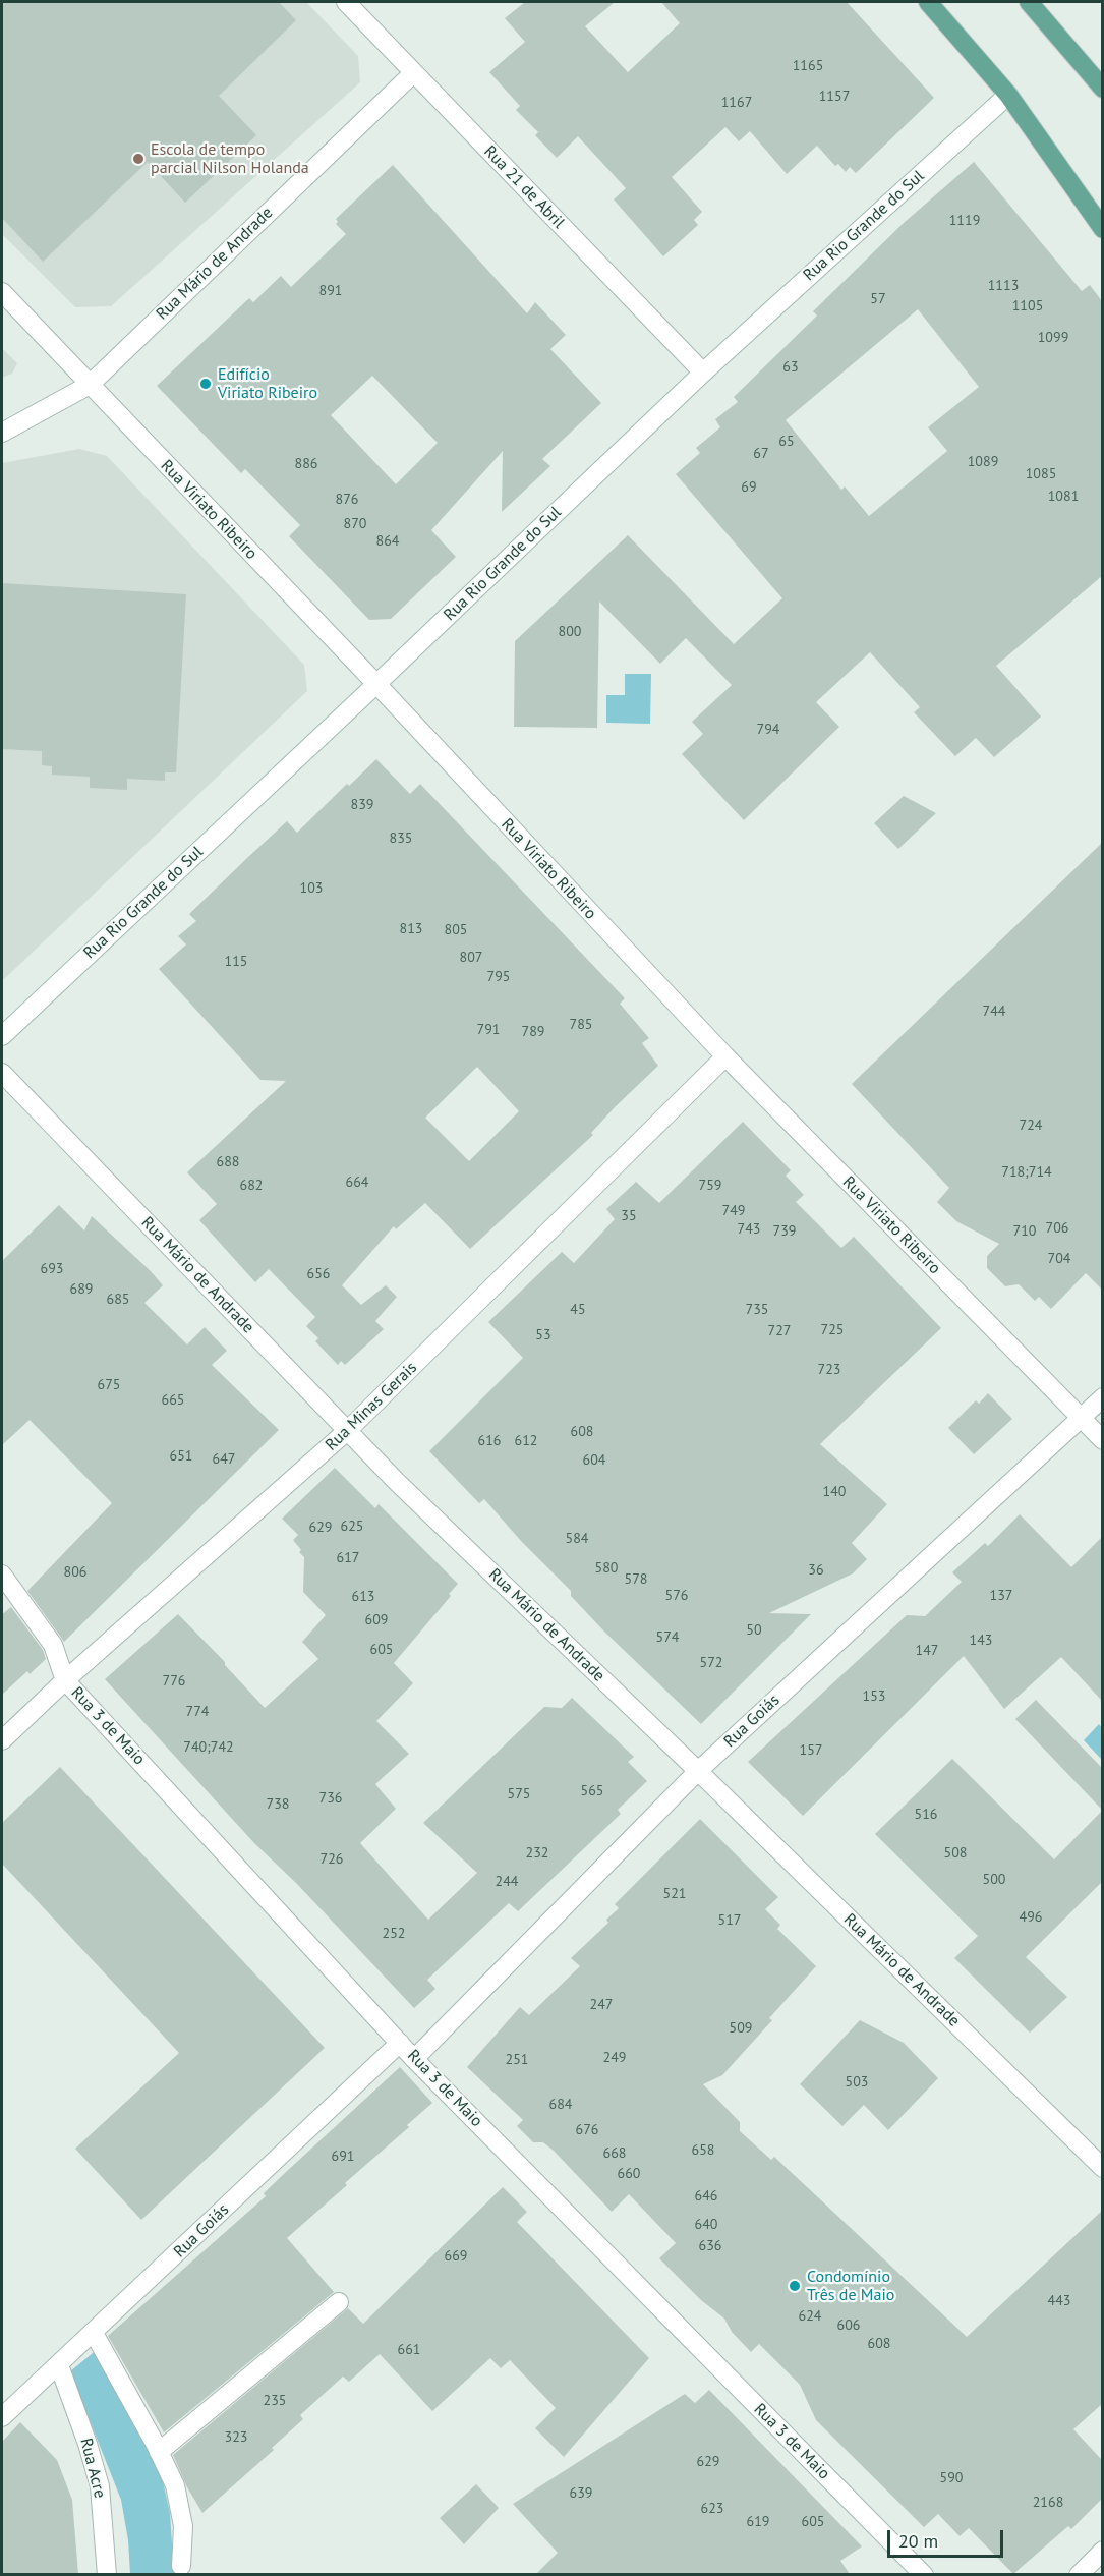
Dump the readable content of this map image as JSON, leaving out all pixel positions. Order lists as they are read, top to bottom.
{
  "streets": {
    "street": [
      "Rua 21 de Abril",
      "Rua Rio Grande do Sul",
      "Rua Mário de Andrade",
      "Rua Viriato Ribeiro",
      "Rua Minas Gerais",
      "Rua Goiás",
      "Rua 3 de Maio",
      "Rua Acre"
    ]
  },
  "crossings": [
    ["Rua 21 de Abril", "Rua Rio Grande do Sul"],
    ["Rua 21 de Abril", "Rua Mário de Andrade"],
    ["Rua Rio Grande do Sul", "Rua Viriato Ribeiro"],
    ["Rua Mário de Andrade", "Rua Viriato Ribeiro"],
    ["Rua Mário de Andrade", "Rua Minas Gerais"],
    ["Rua Mário de Andrade", "Rua Goiás"],
    ["Rua Viriato Ribeiro", "Rua Minas Gerais"],
    ["Rua Viriato Ribeiro", "Rua Goiás"],
    ["Rua Minas Gerais", "Rua 3 de Maio"],
    ["Rua Goiás", "Rua 3 de Maio"],
    ["Rua Goiás", "Rua Acre"]
  ],
  "places": ["Escola de tempo parcial Nilson Holanda", "Edifício Viriato Ribeiro", "Condomínio Três de Maio"],
  "house_numbers": [
    "1165",
    "1157",
    "1167",
    "1119",
    "1113",
    "891",
    "57",
    "1105",
    "1099",
    "63",
    "65",
    "67",
    "1089",
    "886",
    "1085",
    "69",
    "1081",
    "876",
    "870",
    "864",
    "800",
    "794",
    "839",
    "835",
    "103",
    "813",
    "805",
    "807",
    "115",
    "795",
    "744",
    "785",
    "791",
    "789",
    "724",
    "688",
    "718;714",
    "664",
    "682",
    "759",
    "749",
    "35",
    "706",
    "743",
    "739",
    "710",
    "704",
    "693",
    "656",
    "689",
    "685",
    "45",
    "735",
    "725",
    "727",
    "53",
    "723",
    "675",
    "665",
    "608",
    "616",
    "612",
    "651",
    "647",
    "604",
    "140",
    "625",
    "629",
    "584",
    "617",
    "580",
    "36",
    "806",
    "578",
    "576",
    "137",
    "613",
    "609",
    "50",
    "574",
    "143",
    "605",
    "147",
    "572",
    "776",
    "153",
    "774",
    "740;742",
    "157",
    "565",
    "575",
    "736",
    "738",
    "516",
    "232",
    "508",
    "726",
    "500",
    "244",
    "521",
    "496",
    "517",
    "252",
    "247",
    "509",
    "249",
    "251",
    "503",
    "684",
    "676",
    "658",
    "668",
    "691",
    "660",
    "646",
    "640",
    "636",
    "669",
    "443",
    "624",
    "606",
    "608",
    "661",
    "235",
    "323",
    "629",
    "590",
    "639",
    "2168",
    "623",
    "619",
    "605"
  ],
  "scale_bar": "20 m"
}
